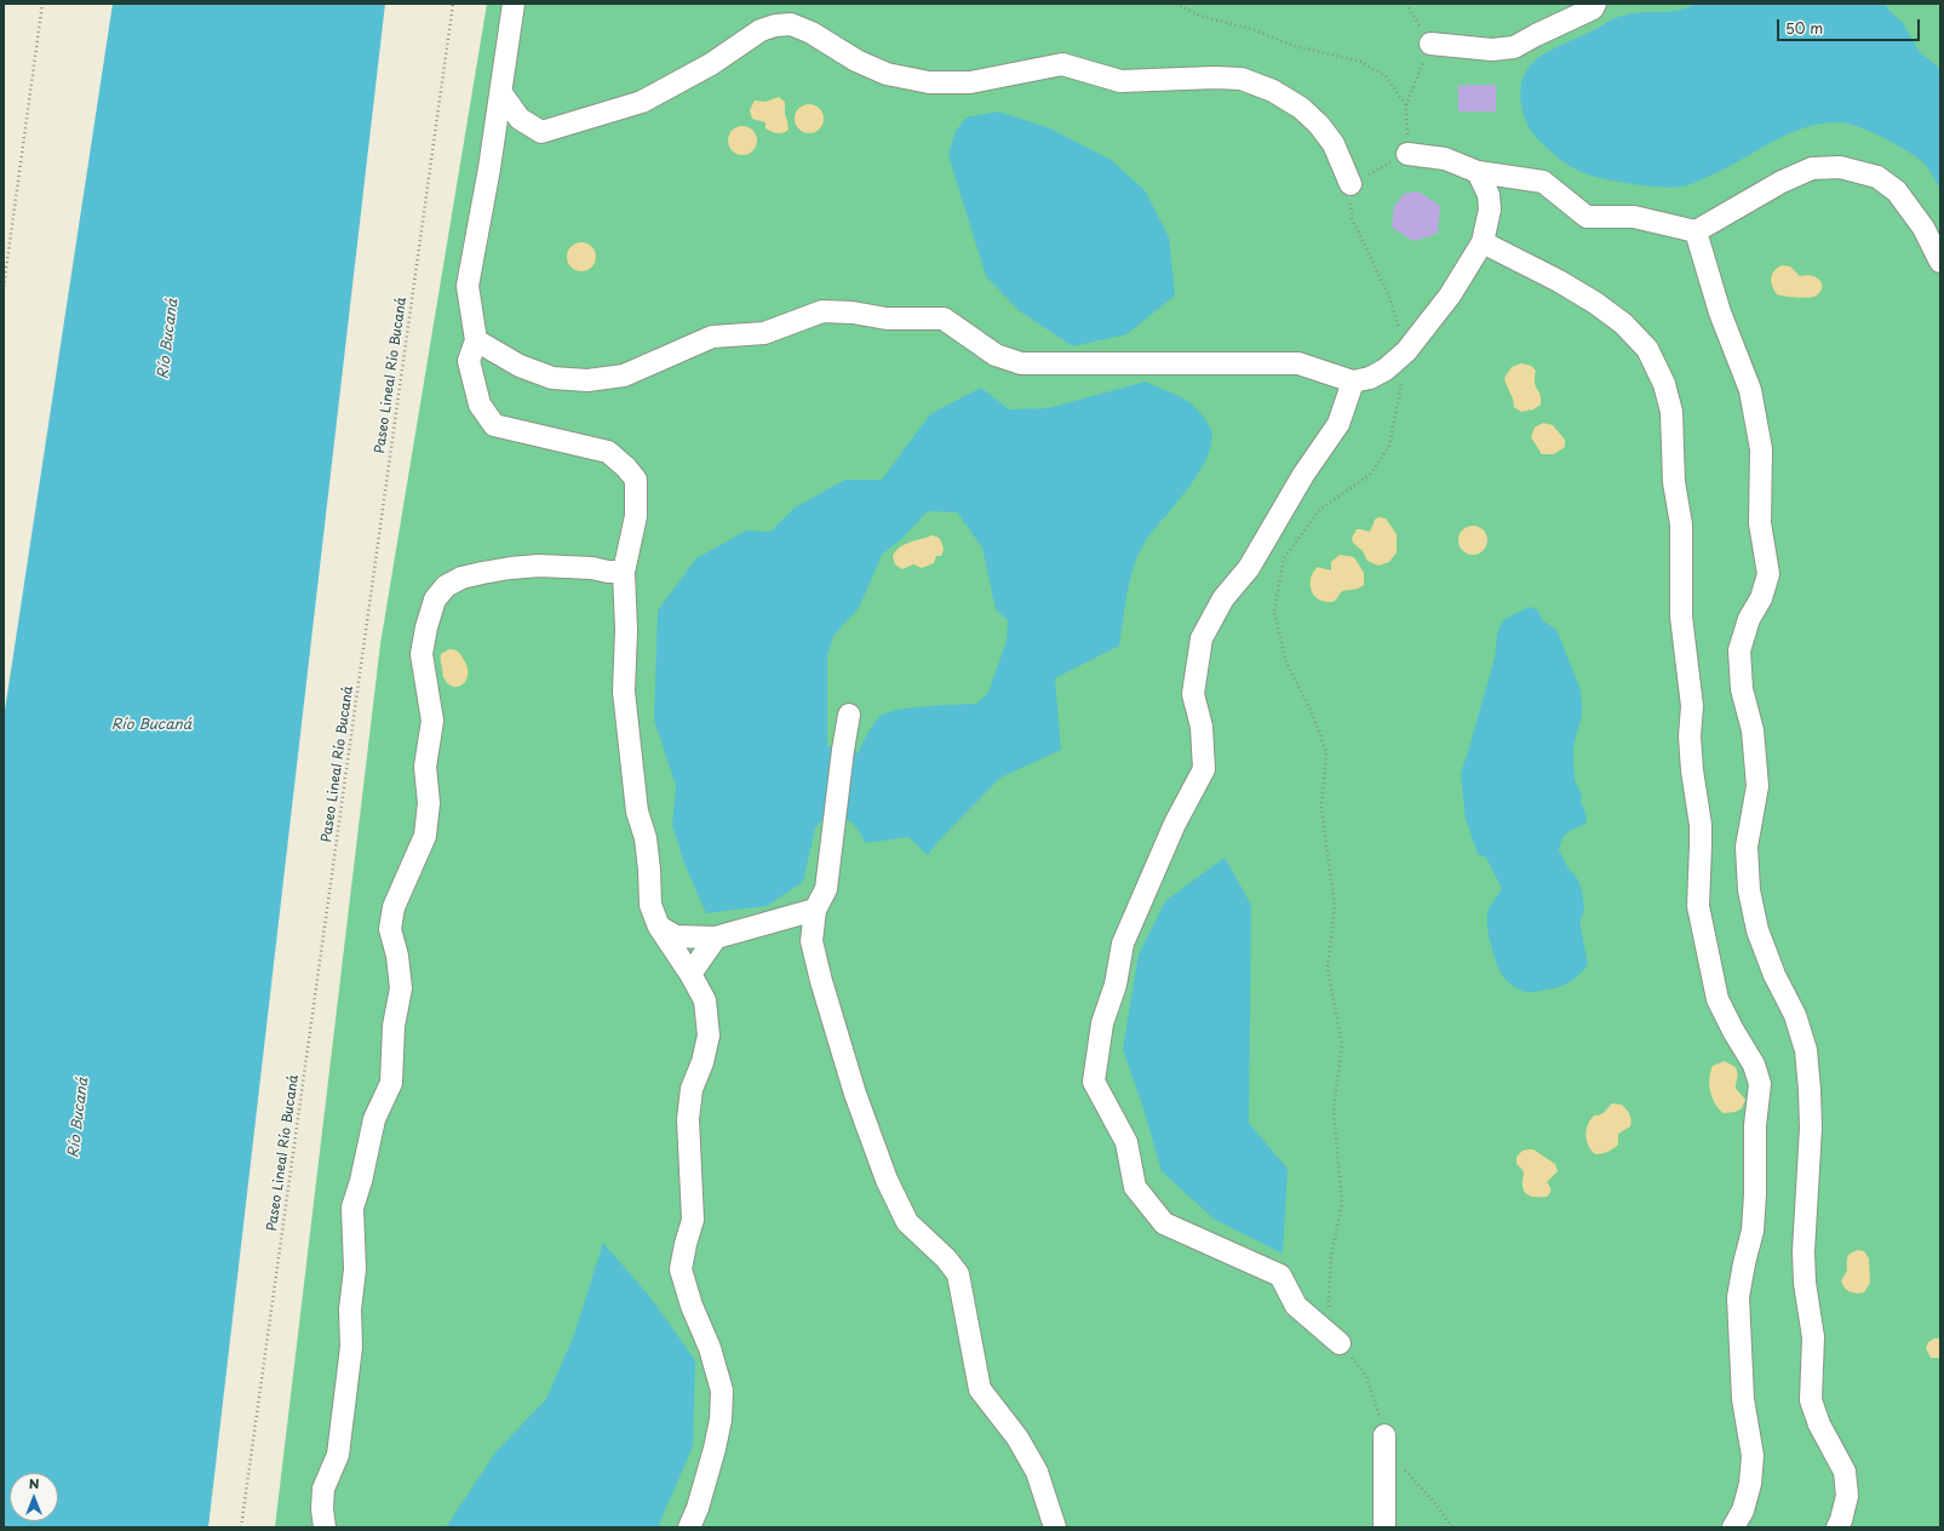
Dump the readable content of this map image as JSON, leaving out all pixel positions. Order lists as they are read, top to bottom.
{
  "streets": {
    "path": ["Paseo Lineal Río Bucaná"]
  },
  "water": ["Río Bucaná"],
  "scale_bar": "50 m",
  "north": "top"
}
